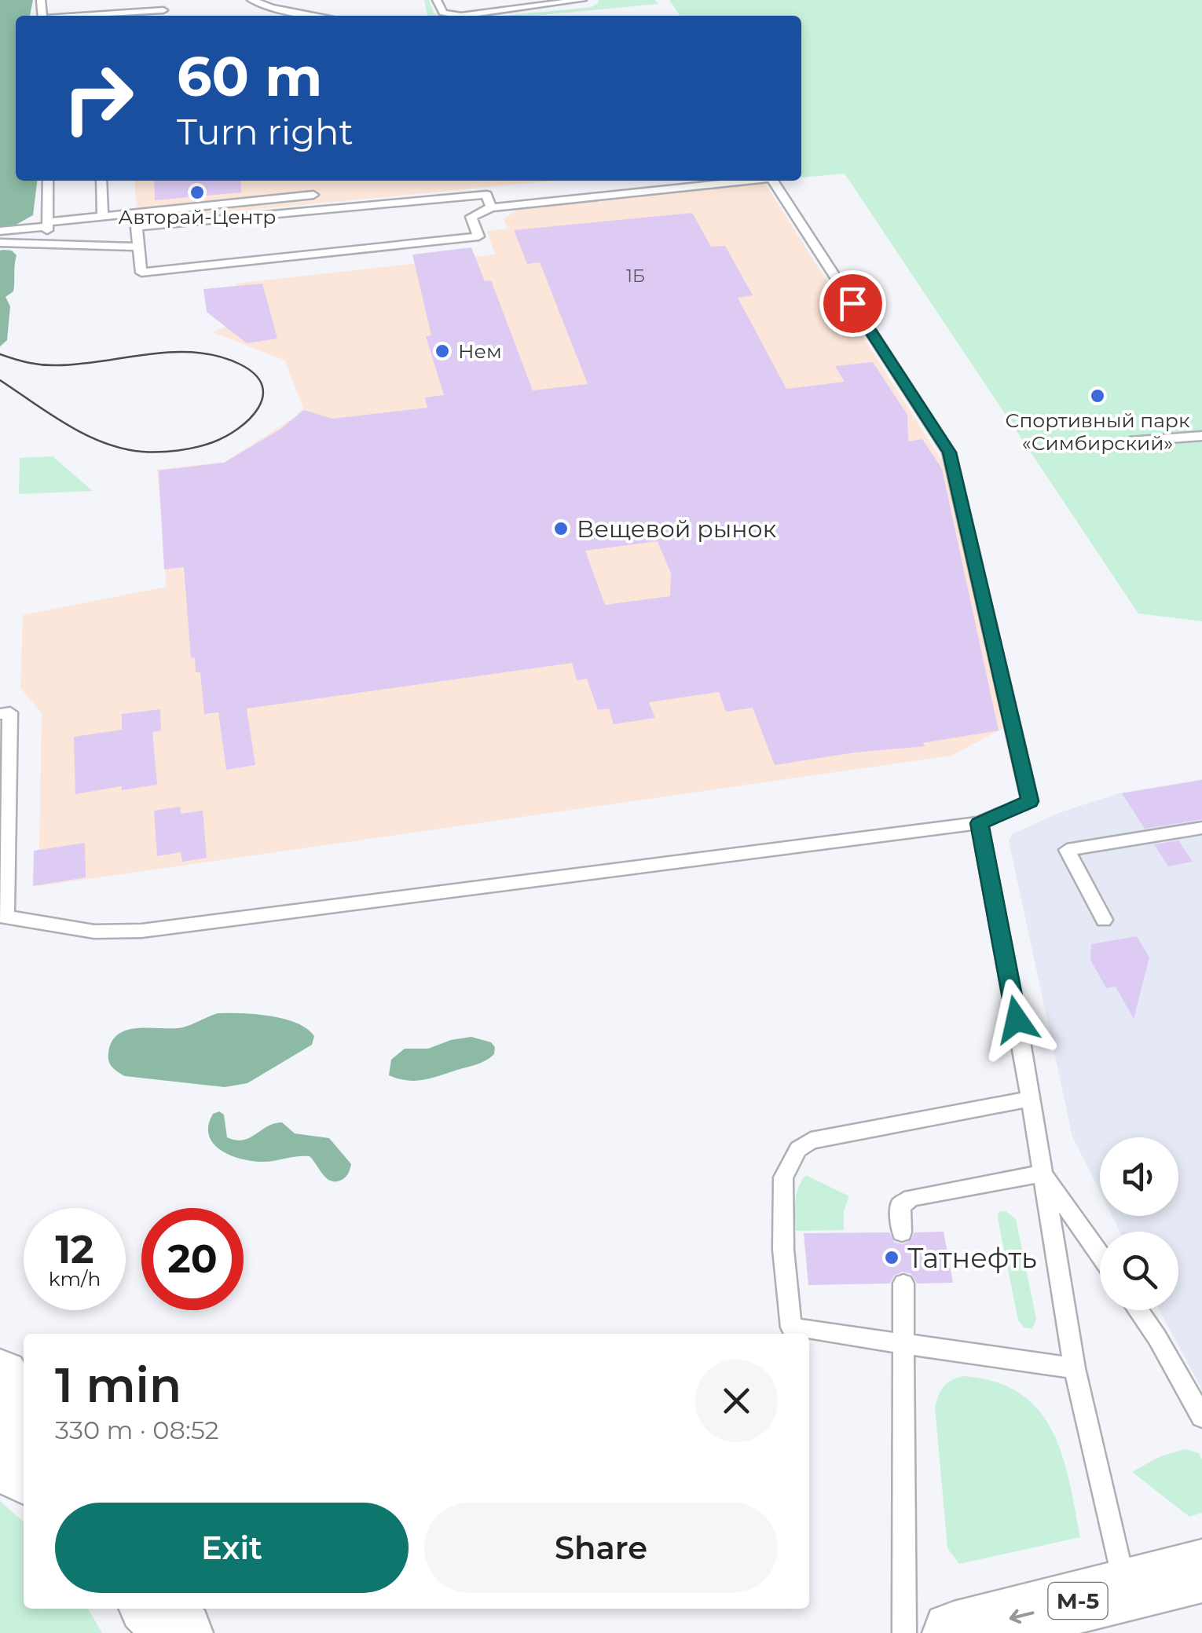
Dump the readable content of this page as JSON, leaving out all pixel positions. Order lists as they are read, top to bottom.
{
  "streets": {
    "main road": ["М-5"]
  },
  "places": [
    "Авторай-Центр",
    "Нем",
    "Спортивный парк «Симбирский»",
    "Вещевой рынок",
    "Татнефть"
  ],
  "house_numbers": ["1Б"],
  "page": {
    "turn": ["60 m", "Turn right"],
    "speed": "12 km/h",
    "limit": "20",
    "heading": ["1 min", "330 m · 08:52"],
    "buttons": ["Exit", "Share"]
  }
}
